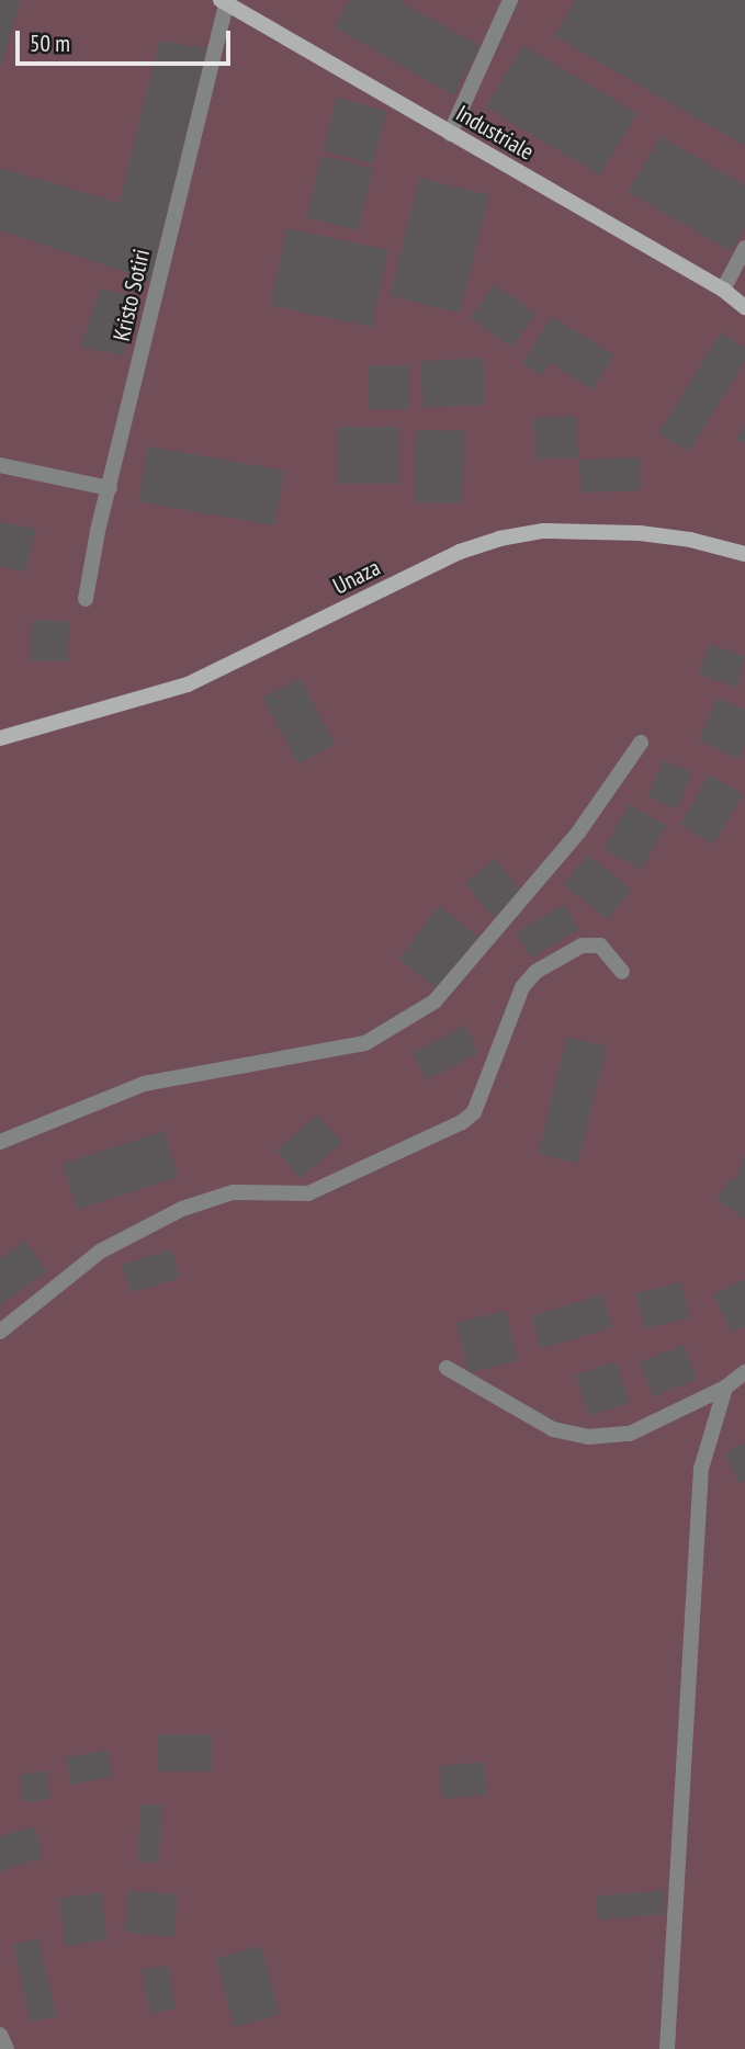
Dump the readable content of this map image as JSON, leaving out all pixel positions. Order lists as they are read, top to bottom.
{
  "streets": {
    "main road": ["Industriale", "Unaza"],
    "street": ["Kristo Sotiri"]
  },
  "crossings": [
    ["Industriale", "Kristo Sotiri"]
  ],
  "scale_bar": "50 m"
}
